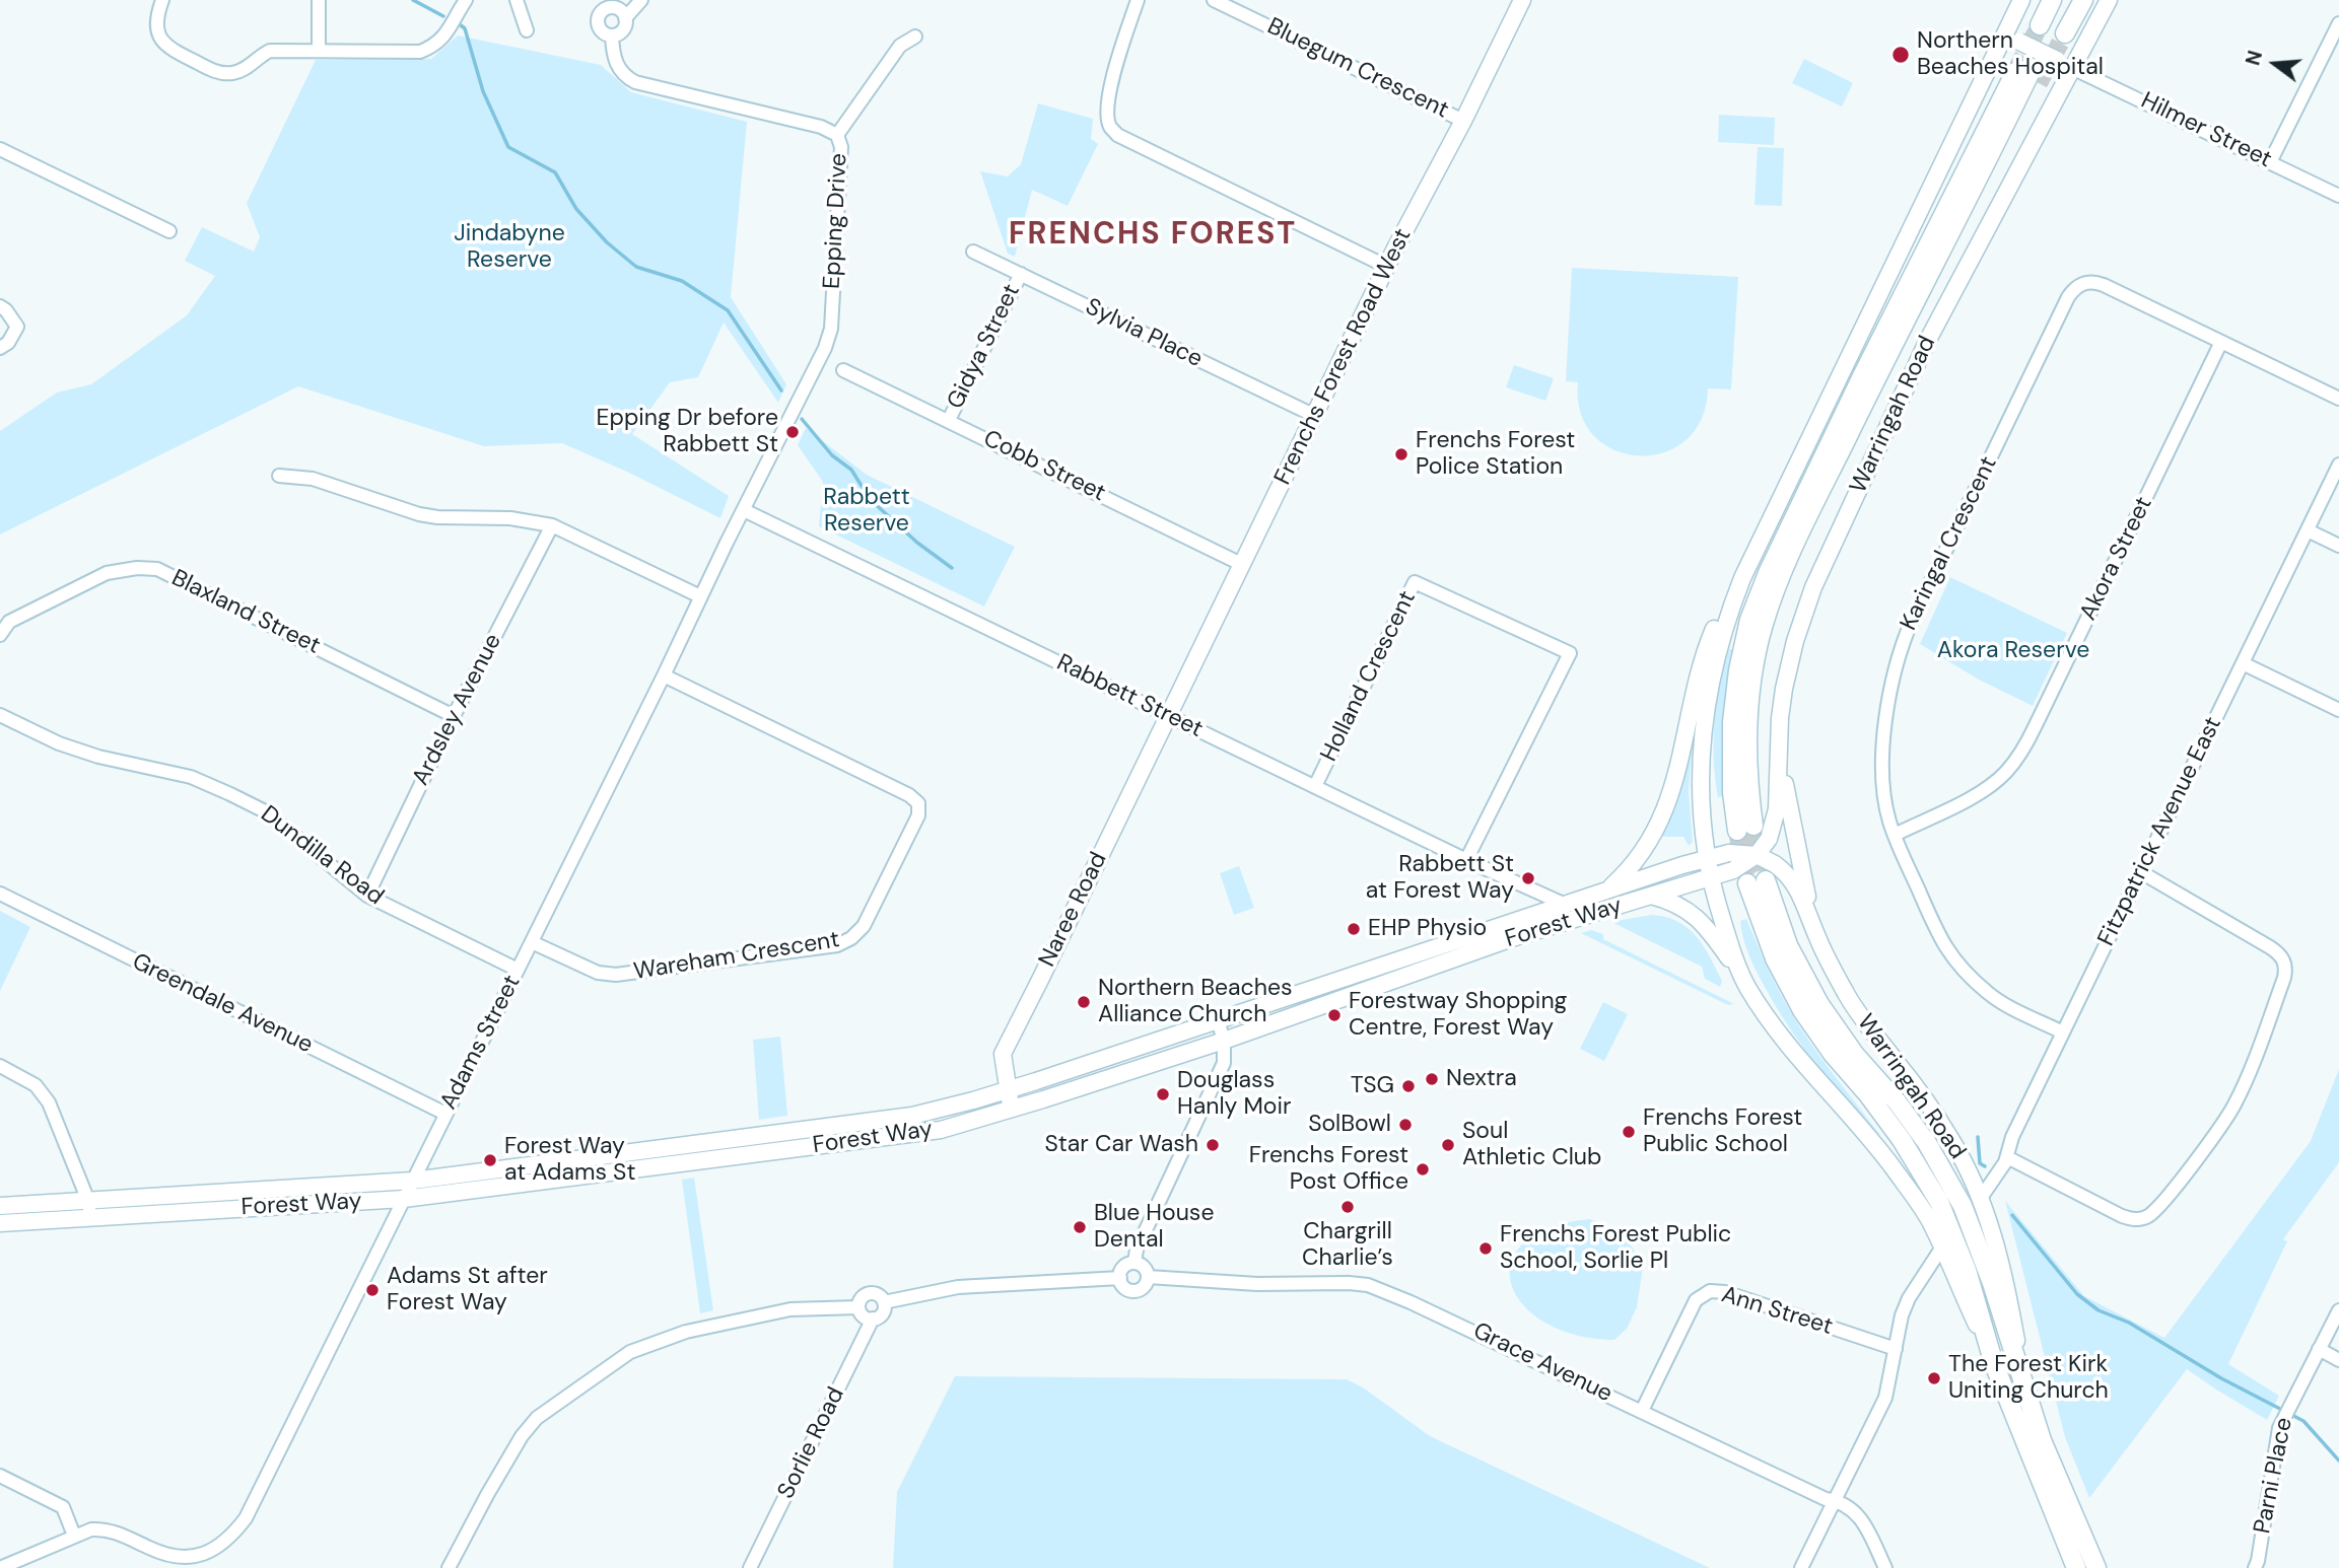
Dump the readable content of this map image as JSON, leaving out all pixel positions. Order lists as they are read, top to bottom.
{
  "streets": {
    "highway": ["Warringah Road"],
    "main road": ["Frenchs Forest Road West", "Naree Road", "Forest Way"],
    "street": [
      "Bluegum Crescent",
      "Hilmer Street",
      "Epping Drive",
      "Sylvia Place",
      "Gidya Street",
      "Cobb Street",
      "Karingal Crescent",
      "Akora Street",
      "Blaxland Street",
      "Holland Crescent",
      "Rabbett Street",
      "Ardsley Avenue",
      "Fitzpatrick Avenue East",
      "Dundilla Road",
      "Wareham Crescent",
      "Greendale Avenue",
      "Adams Street",
      "Ann Street",
      "Grace Avenue",
      "Sorlie Road",
      "Parni Place"
    ]
  },
  "crossings": [
    ["Bluegum Crescent", "Frenchs Forest Road West"],
    ["Hilmer Street", "Warringah Road"],
    ["Epping Drive", "Rabbett Street"],
    ["Epping Drive", "Adams Street"],
    ["Sylvia Place", "Gidya Street"],
    ["Sylvia Place", "Frenchs Forest Road West"],
    ["Gidya Street", "Cobb Street"],
    ["Frenchs Forest Road West", "Cobb Street"],
    ["Frenchs Forest Road West", "Rabbett Street"],
    ["Frenchs Forest Road West", "Naree Road"],
    ["Warringah Road", "Fitzpatrick Avenue East"],
    ["Warringah Road", "Forest Way"],
    ["Karingal Crescent", "Akora Street"],
    ["Karingal Crescent", "Fitzpatrick Avenue East"],
    ["Blaxland Street", "Ardsley Avenue"],
    ["Holland Crescent", "Rabbett Street"],
    ["Rabbett Street", "Naree Road"],
    ["Rabbett Street", "Forest Way"],
    ["Rabbett Street", "Adams Street"],
    ["Ardsley Avenue", "Dundilla Road"],
    ["Dundilla Road", "Adams Street"],
    ["Naree Road", "Forest Way"],
    ["Forest Way", "Adams Street"],
    ["Wareham Crescent", "Adams Street"],
    ["Greendale Avenue", "Adams Street"],
    ["Ann Street", "Grace Avenue"]
  ],
  "districts": ["FRENCHS FOREST"],
  "parks": ["Jindabyne Reserve", "Rabbett Reserve", "Akora Reserve"],
  "places": [
    "Northern Beaches Hospital",
    "Epping Dr before Rabbett St",
    "Frenchs Forest Police Station",
    "Rabbett St at Forest Way",
    "EHP Physio",
    "Northern Beaches Alliance Church",
    "Forestway Shopping Centre, Forest Way",
    "Nextra",
    "TSG",
    "Douglass Hanly Moir",
    "SolBowl",
    "Frenchs Forest Public School",
    "Star Car Wash",
    "Soul Athletic Club",
    "Forest Way at Adams St",
    "Frenchs Forest Post Office",
    "Chargrill Charlie’s",
    "Blue House Dental",
    "Frenchs Forest Public School, Sorlie Pl",
    "Adams St after Forest Way",
    "The Forest Kirk Uniting Church"
  ],
  "north": "left"
}
